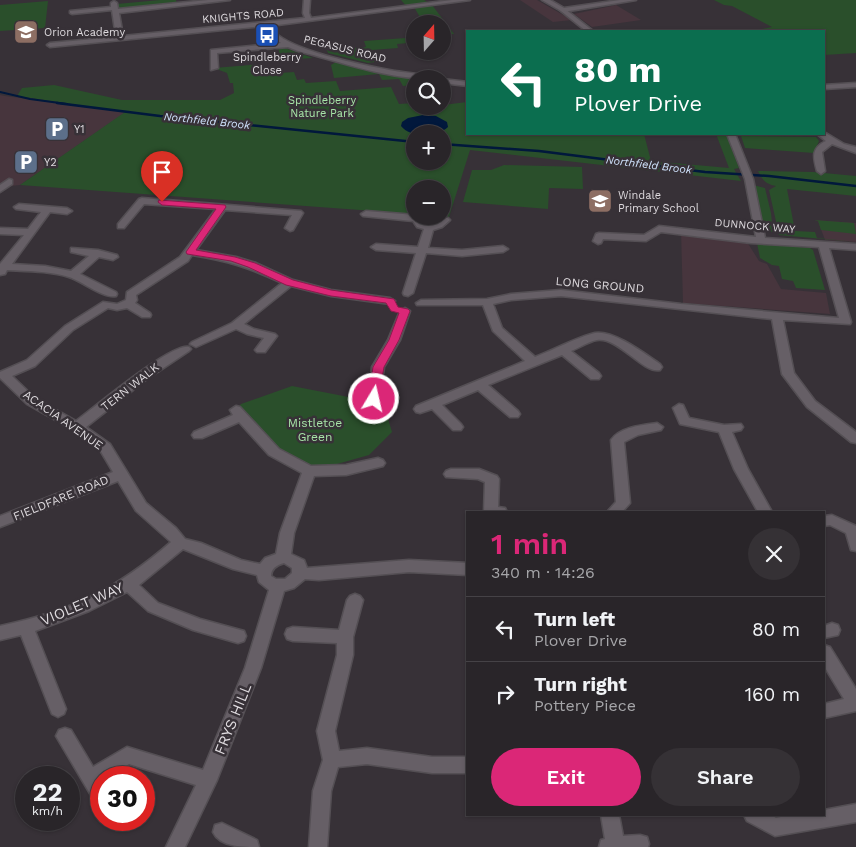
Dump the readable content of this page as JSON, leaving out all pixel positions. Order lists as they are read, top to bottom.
{
  "streets": {
    "street": [
      "KNIGHTS ROAD",
      "PEGASUS ROAD",
      "DUNNOCK WAY",
      "LONG GROUND",
      "TERN WALK",
      "ACACIA AVENUE",
      "FIELDFARE ROAD",
      "VIOLET WAY",
      "FRYS HILL"
    ]
  },
  "crossings": [
    ["KNIGHTS ROAD", "PEGASUS ROAD"],
    ["TERN WALK", "ACACIA AVENUE"],
    ["ACACIA AVENUE", "FIELDFARE ROAD"],
    ["ACACIA AVENUE", "VIOLET WAY"],
    ["ACACIA AVENUE", "FRYS HILL"]
  ],
  "water": ["Northfield Brook"],
  "parks": ["Spindleberry Nature Park", "Mistletoe Green"],
  "places": {
    "school or university": ["Orion Academy", "Windale Primary School"],
    "bus stop": ["Spindleberry Close"],
    "parking": ["Y1", "Y2"]
  },
  "north": "top",
  "page": {
    "map_buttons": ["+", "−"],
    "turn": ["80 m", "Plover Drive"],
    "heading": ["1 min", "340 m · 14:26"],
    "list": [
      {
        "name": "Turn left",
        "note": "Plover Drive",
        "value": "80 m"
      },
      {
        "name": "Turn right",
        "note": "Pottery Piece",
        "value": "160 m"
      }
    ],
    "buttons": ["Exit", "Share"],
    "speed": "22 km/h",
    "limit": "30"
  }
}
